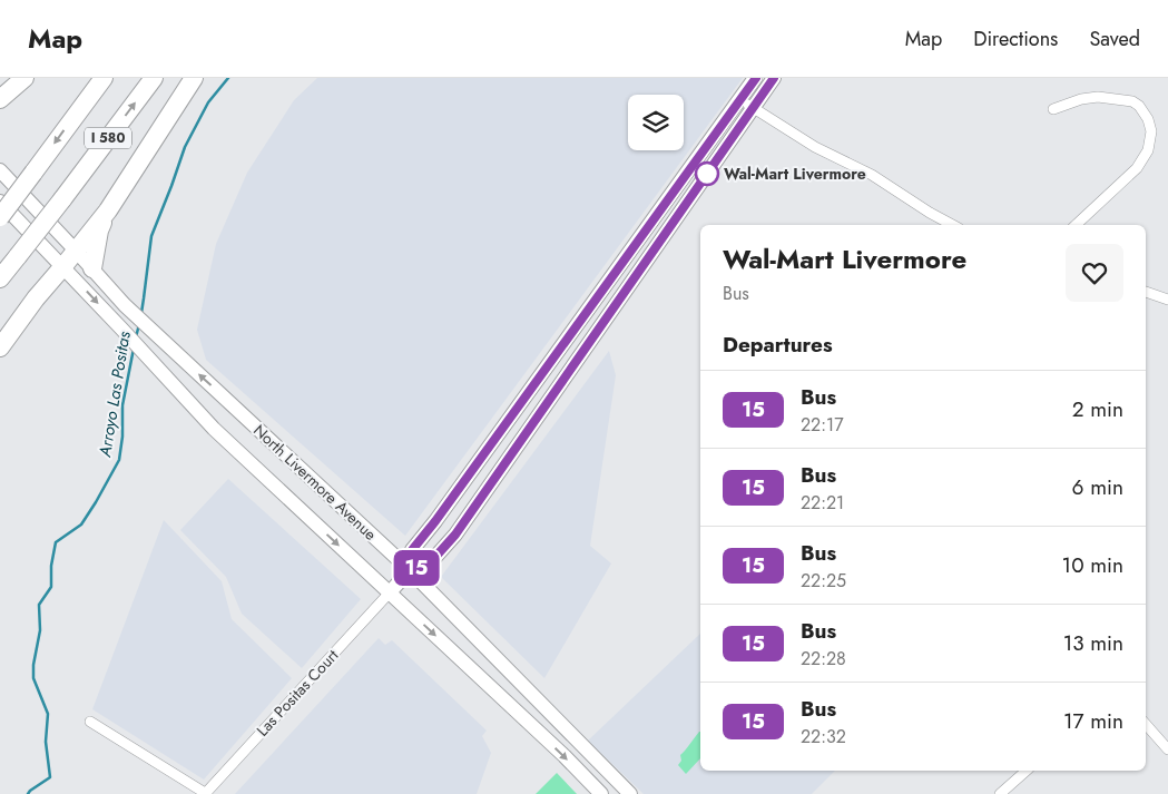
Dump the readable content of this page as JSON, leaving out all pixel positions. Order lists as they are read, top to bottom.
{
  "streets": {
    "highway": ["I 580"],
    "main road": ["North Livermore Avenue"],
    "street": ["Las Positas Court"]
  },
  "crossings": [
    ["North Livermore Avenue", "Las Positas Court"]
  ],
  "water": ["Arroyo Las Positas"],
  "places": ["Wal-Mart Livermore"],
  "lines": ["bus line 15"],
  "page": {
    "header": "Map",
    "nav": ["Map", "Directions", "Saved"],
    "on_map": "15",
    "heading": [
      ["Wal-Mart Livermore", "Bus"],
      "Departures"
    ],
    "list": [
      {
        "mark": "15",
        "name": "Bus",
        "note": "22:17",
        "value": "2 min"
      },
      {
        "mark": "15",
        "name": "Bus",
        "note": "22:21",
        "value": "6 min"
      },
      {
        "mark": "15",
        "name": "Bus",
        "note": "22:25",
        "value": "10 min"
      },
      {
        "mark": "15",
        "name": "Bus",
        "note": "22:28",
        "value": "13 min"
      },
      {
        "mark": "15",
        "name": "Bus",
        "note": "22:32",
        "value": "17 min"
      }
    ]
  }
}
